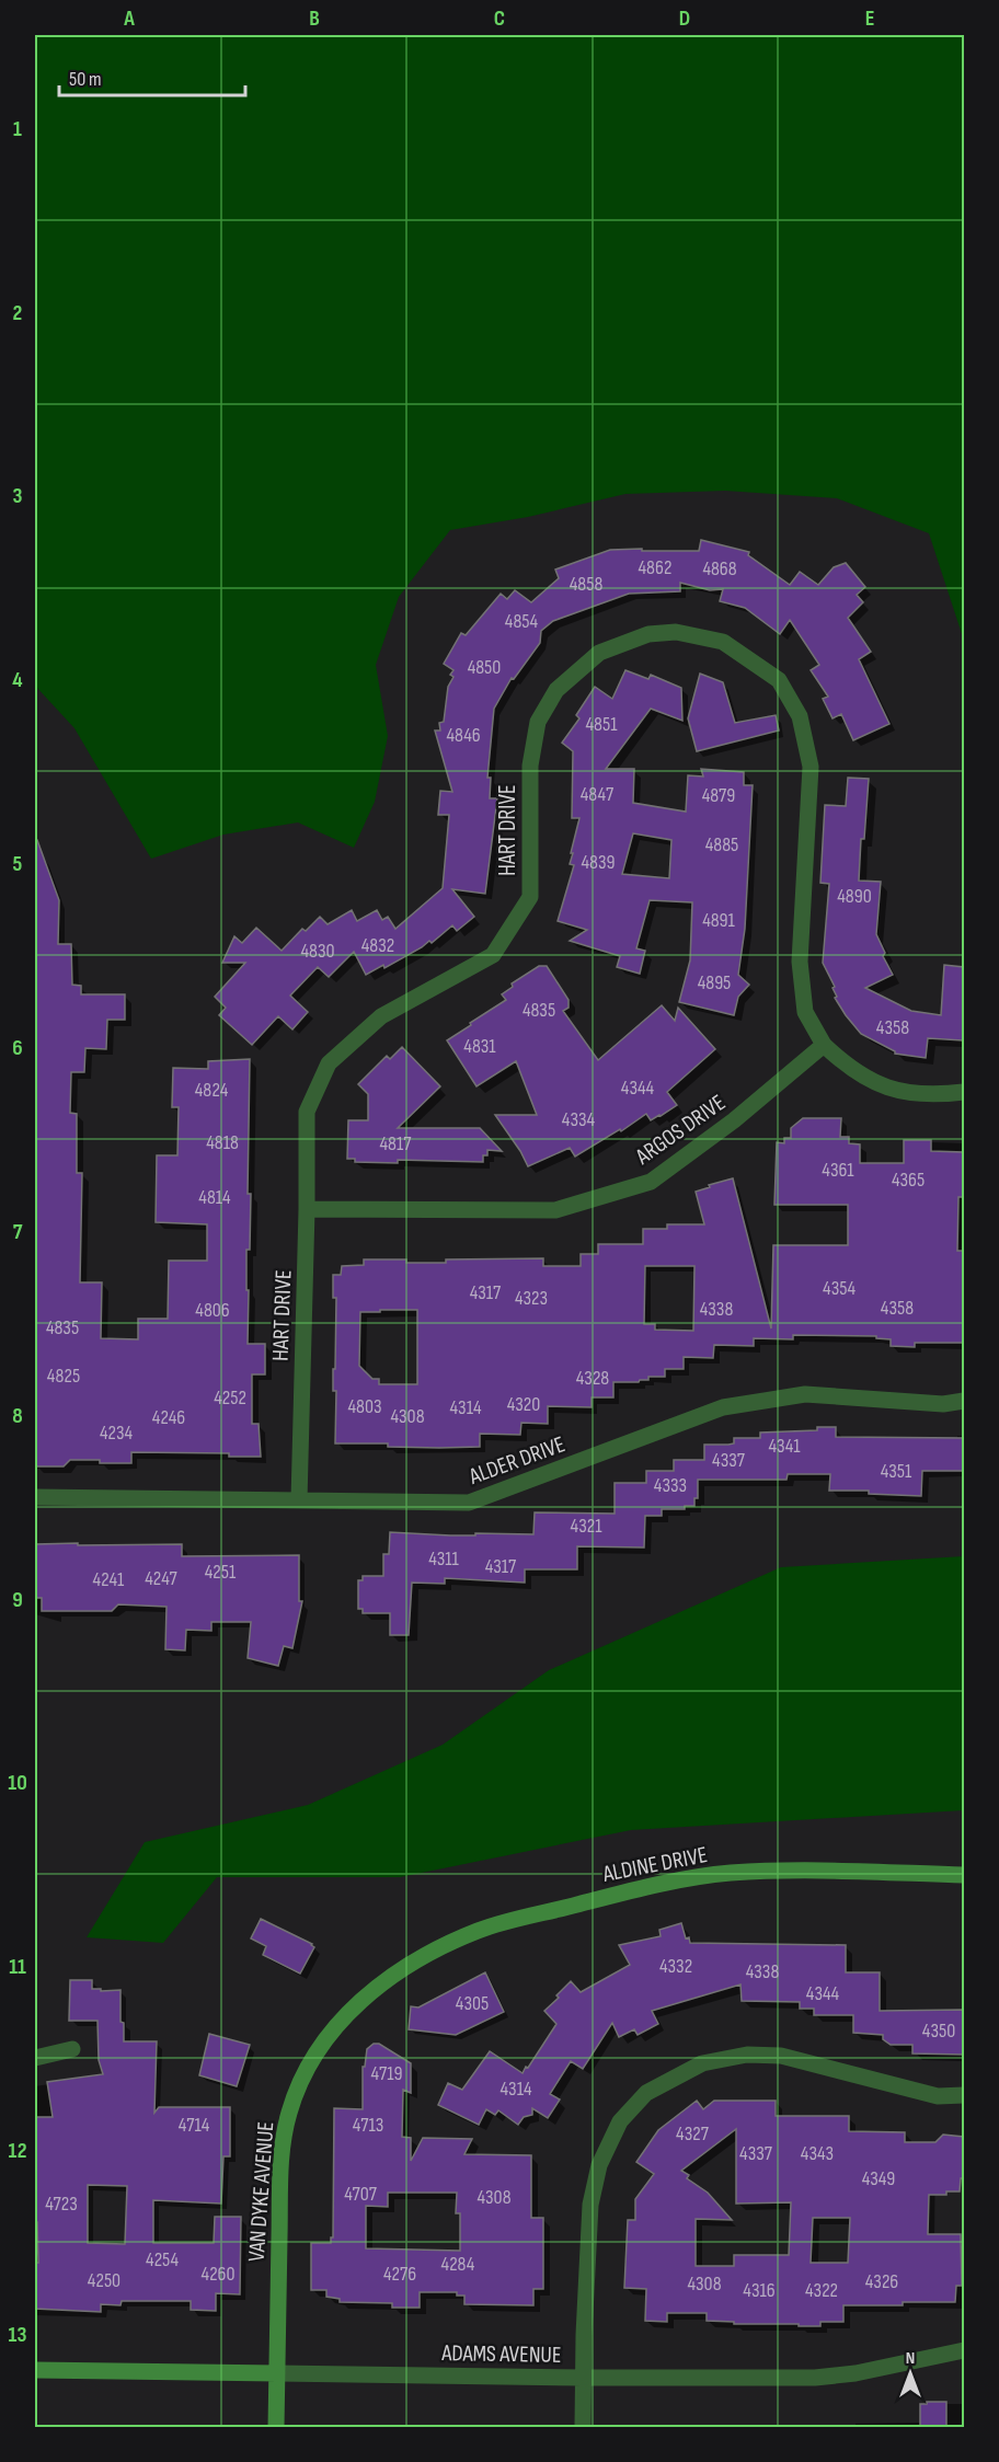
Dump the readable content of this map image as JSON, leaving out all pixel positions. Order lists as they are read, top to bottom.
{
  "streets": {
    "main road": ["ALDINE DRIVE", "VAN DYKE AVENUE", "ADAMS AVENUE"],
    "street": ["HART DRIVE", "ARGOS DRIVE", "ALDER DRIVE"]
  },
  "crossings": [
    ["HART DRIVE", "ARGOS DRIVE"],
    ["HART DRIVE", "ALDER DRIVE"],
    ["ALDINE DRIVE", "VAN DYKE AVENUE"],
    ["VAN DYKE AVENUE", "ADAMS AVENUE"]
  ],
  "house_numbers": [
    "4862",
    "4868",
    "4858",
    "4854",
    "4850",
    "4851",
    "4846",
    "4847",
    "4879",
    "4885",
    "4839",
    "4890",
    "4891",
    "4832",
    "4830",
    "4895",
    "4835",
    "4358",
    "4831",
    "4344",
    "4824",
    "4334",
    "4818",
    "4817",
    "4361",
    "4365",
    "4814",
    "4354",
    "4317",
    "4323",
    "4358",
    "4338",
    "4806",
    "4835",
    "4825",
    "4328",
    "4252",
    "4320",
    "4803",
    "4314",
    "4308",
    "4246",
    "4234",
    "4341",
    "4337",
    "4351",
    "4333",
    "4321",
    "4311",
    "4317",
    "4251",
    "4247",
    "4241",
    "4332",
    "4338",
    "4344",
    "4305",
    "4350",
    "4719",
    "4314",
    "4714",
    "4713",
    "4327",
    "4337",
    "4343",
    "4349",
    "4707",
    "4308",
    "4723",
    "4254",
    "4284",
    "4260",
    "4276",
    "4250",
    "4326",
    "4308",
    "4316",
    "4322"
  ],
  "scale_bar": "50 m",
  "north": "top",
  "grid": {
    "columns": [
      "A",
      "B",
      "C",
      "D",
      "E"
    ],
    "rows": [
      "1",
      "2",
      "3",
      "4",
      "5",
      "6",
      "7",
      "8",
      "9",
      "10",
      "11",
      "12",
      "13"
    ]
  }
}
